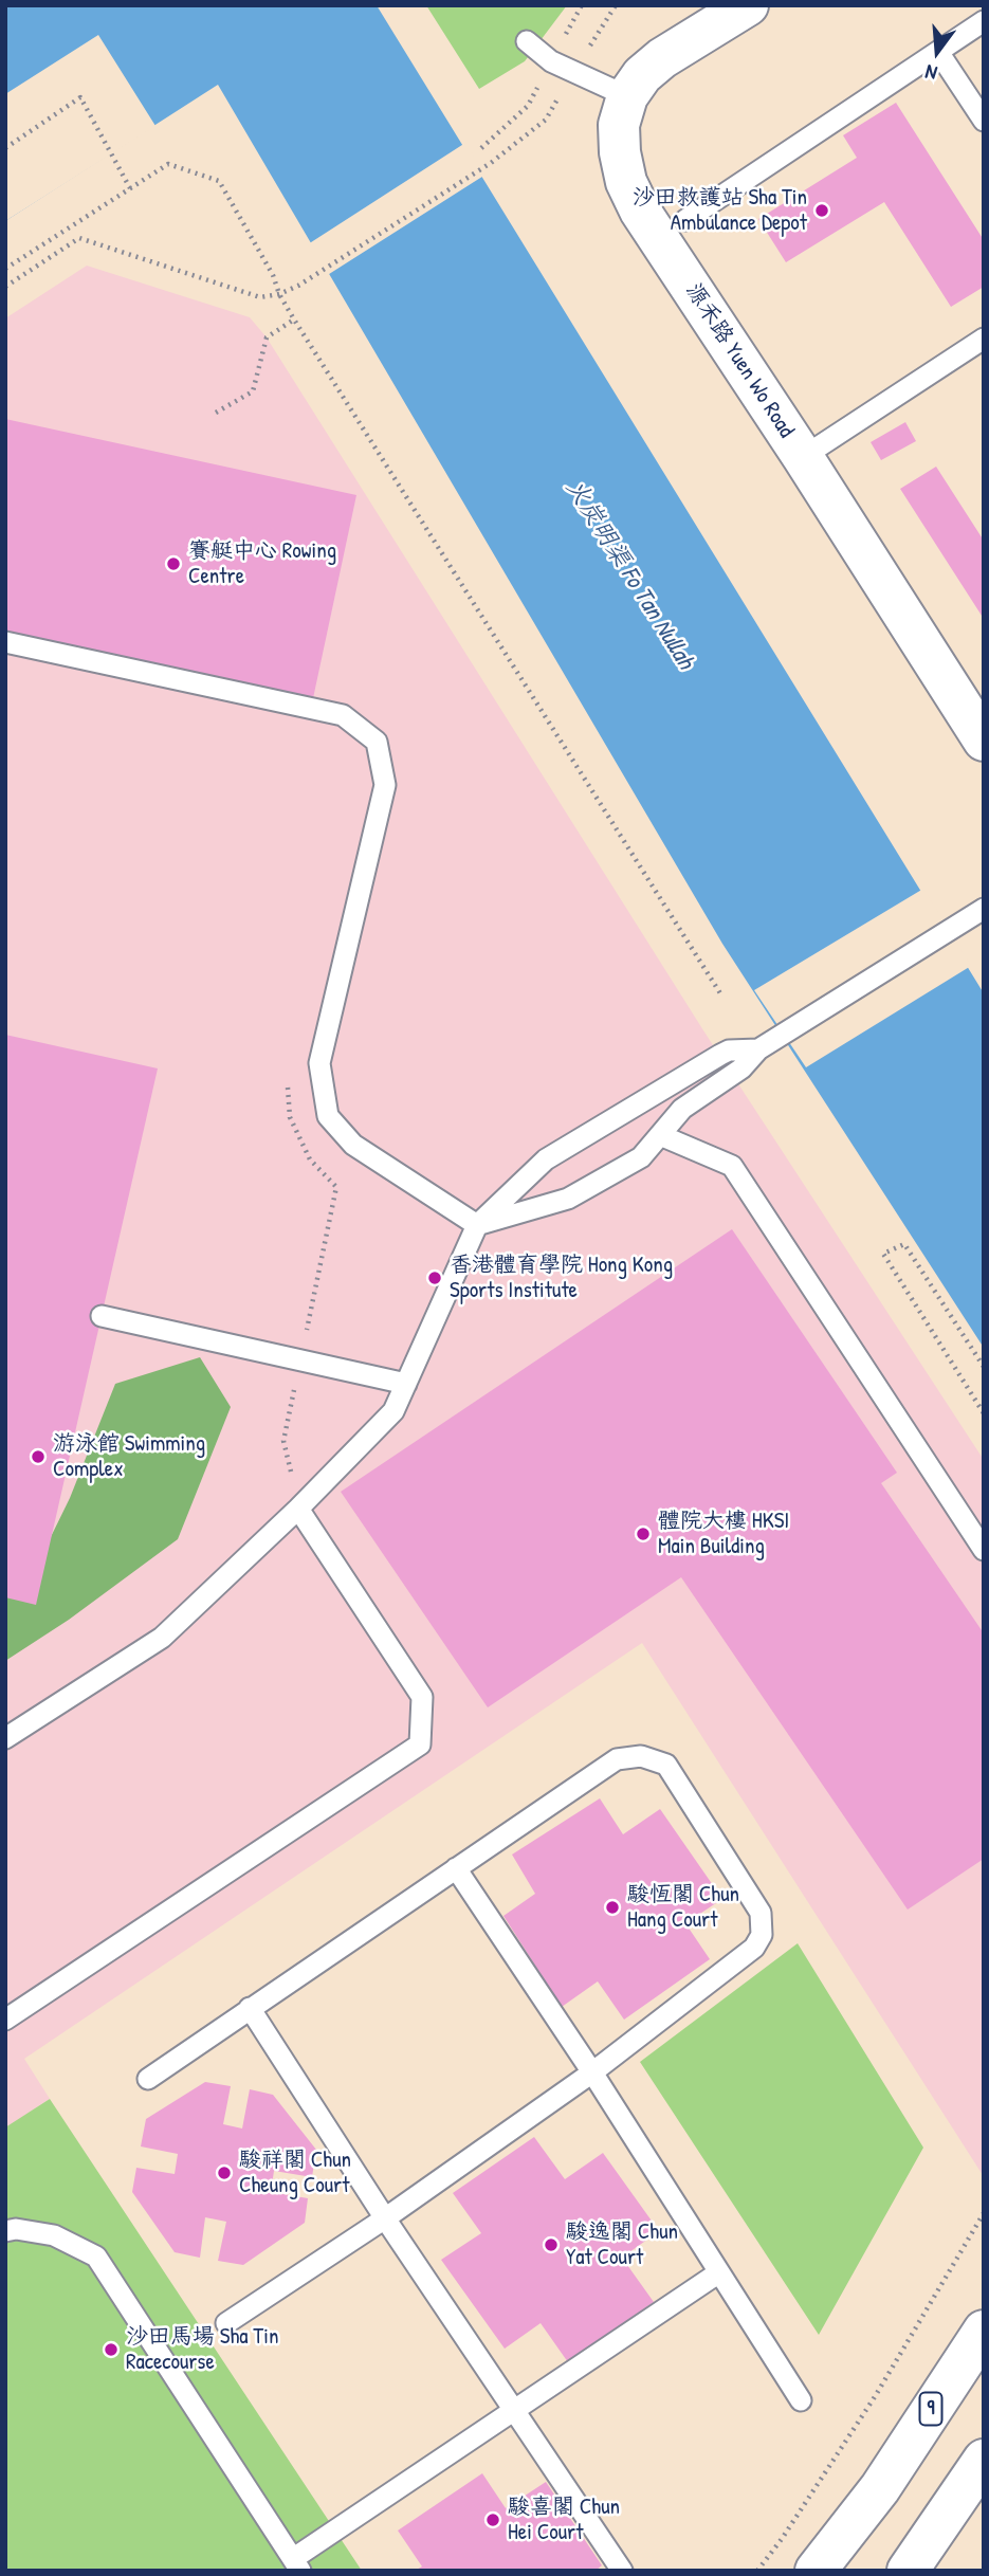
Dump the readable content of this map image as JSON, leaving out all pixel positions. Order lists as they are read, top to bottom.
{
  "streets": {
    "main road": ["源禾路 Yuen Wo Road", "9"]
  },
  "water": ["火炭明渠 Fo Tan Nullah"],
  "places": [
    "沙田救護站 Sha Tin Ambulance Depot",
    "賽艇中心 Rowing Centre",
    "香港體育學院 Hong Kong Sports Institute",
    "游泳館 Swimming Complex",
    "體院大樓 HKSI Main Building",
    "駿恆閣 Chun Hang Court",
    "駿祥閣 Chun Cheung Court",
    "駿逸閣 Chun Yat Court",
    "沙田馬場 Sha Tin Racecourse",
    "駿喜閣 Chun Hei Court"
  ],
  "north": "bottom"
}
